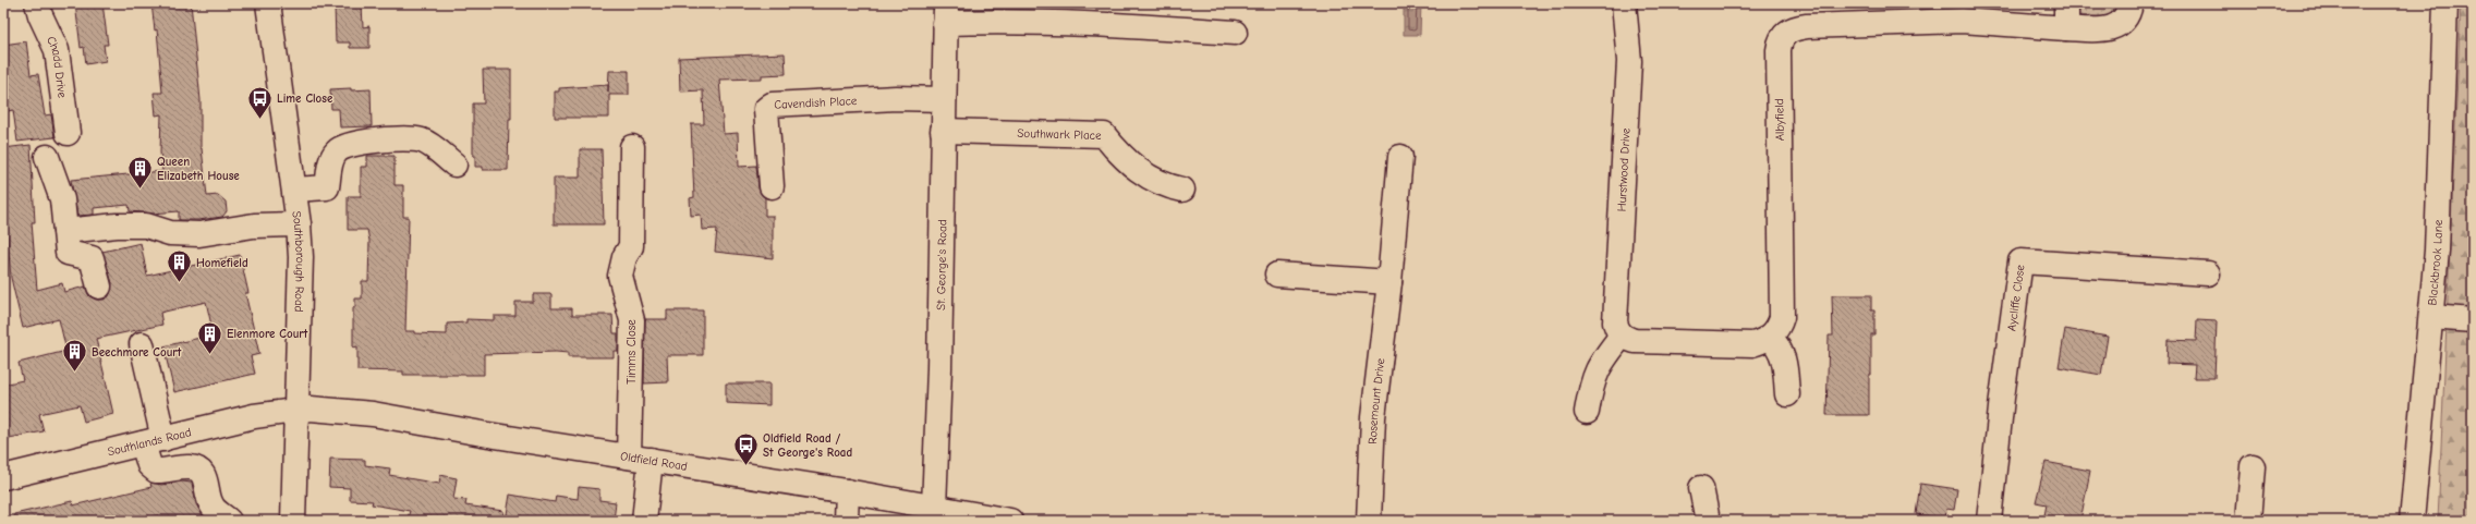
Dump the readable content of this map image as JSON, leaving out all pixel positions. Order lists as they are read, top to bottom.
{
  "streets": {
    "street": [
      "Chadd Drive",
      "Cavendish Place",
      "Albyfield",
      "Southwark Place",
      "Hurstwood Drive",
      "Southborough Road",
      "Blackbrook Lane",
      "St. George's Road",
      "Aycliffe Close",
      "Timms Close",
      "Rosemount Drive",
      "Southlands Road",
      "Oldfield Road"
    ]
  },
  "crossings": [
    ["Cavendish Place", "St. George's Road"],
    ["Southwark Place", "St. George's Road"],
    ["Southborough Road", "Southlands Road"],
    ["Southborough Road", "Oldfield Road"],
    ["St. George's Road", "Oldfield Road"],
    ["Timms Close", "Oldfield Road"],
    ["Southlands Road", "Oldfield Road"]
  ],
  "places": {
    "bus stop": ["Lime Close", "Oldfield Road / St George's Road"],
    "building": [
      "Queen Elizabeth House",
      "Homefield",
      "Elenmore Court",
      "Beechmore Court"
    ]
  }
}
